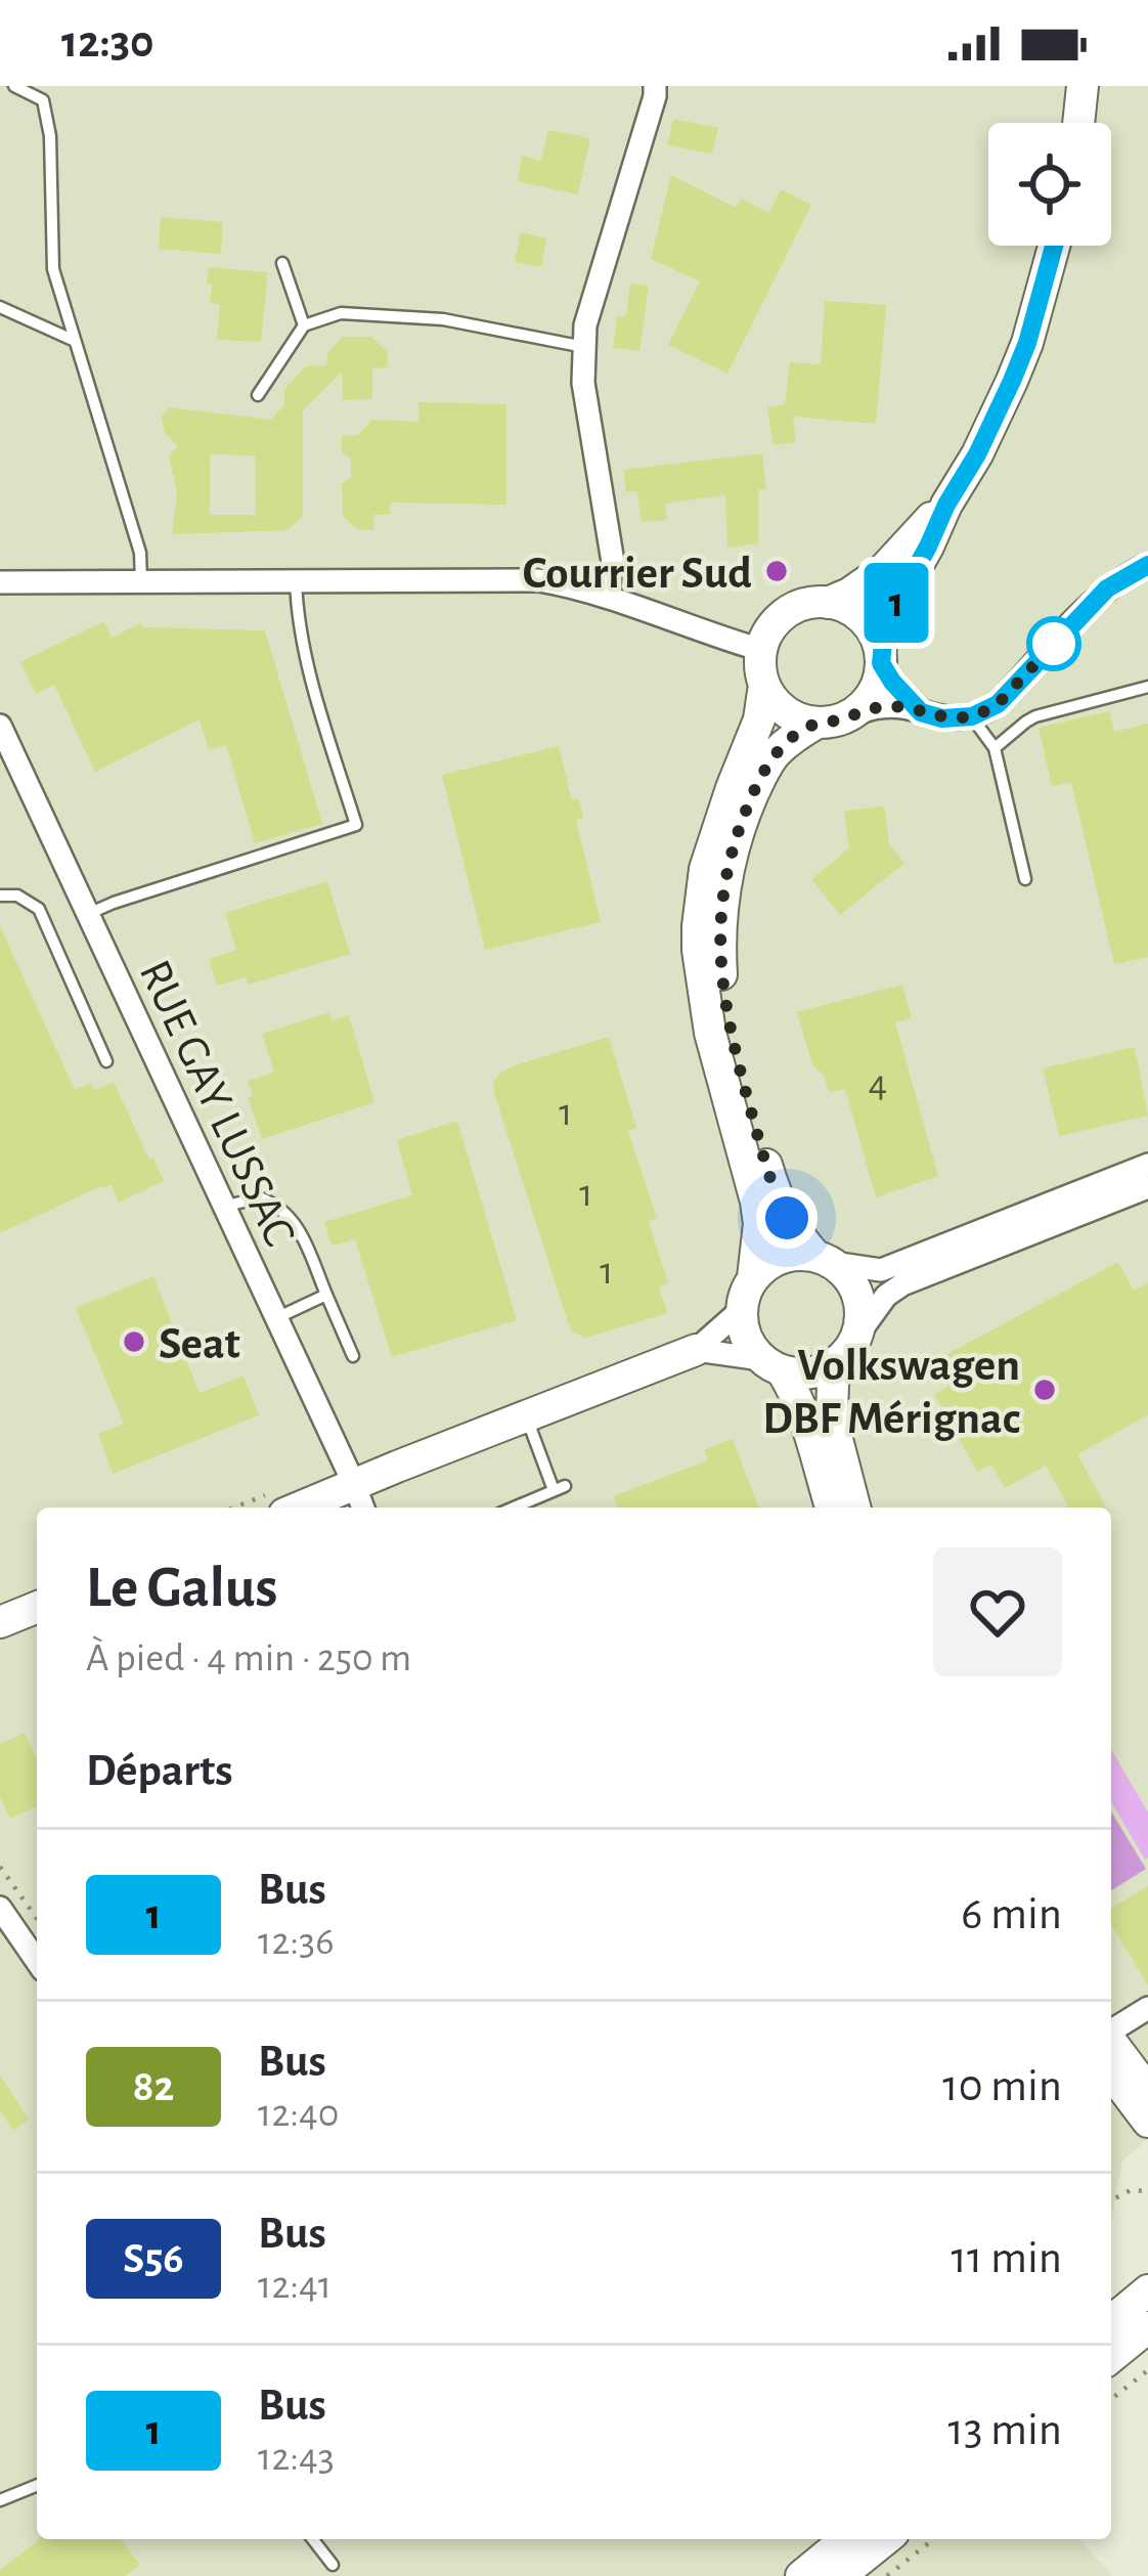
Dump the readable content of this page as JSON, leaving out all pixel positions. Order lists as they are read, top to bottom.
{
  "streets": {
    "street": ["RUE GAY LUSSAC"]
  },
  "places": ["Courrier Sud", "Seat", "Volkswagen DBF Mérignac"],
  "lines": ["bus line 1"],
  "house_numbers": [
    "4",
    "1",
    "1",
    "1"
  ],
  "page": {
    "status": "12:30",
    "on_map": "1",
    "heading": [
      ["Le Galus", "À pied · 4 min · 250 m"],
      "Départs"
    ],
    "list": [
      {
        "mark": "1",
        "name": "Bus",
        "note": "12:36",
        "value": "6 min"
      },
      {
        "mark": "82",
        "name": "Bus",
        "note": "12:40",
        "value": "10 min"
      },
      {
        "mark": "S56",
        "name": "Bus",
        "note": "12:41",
        "value": "11 min"
      },
      {
        "mark": "1",
        "name": "Bus",
        "note": "12:43",
        "value": "13 min"
      }
    ]
  }
}
